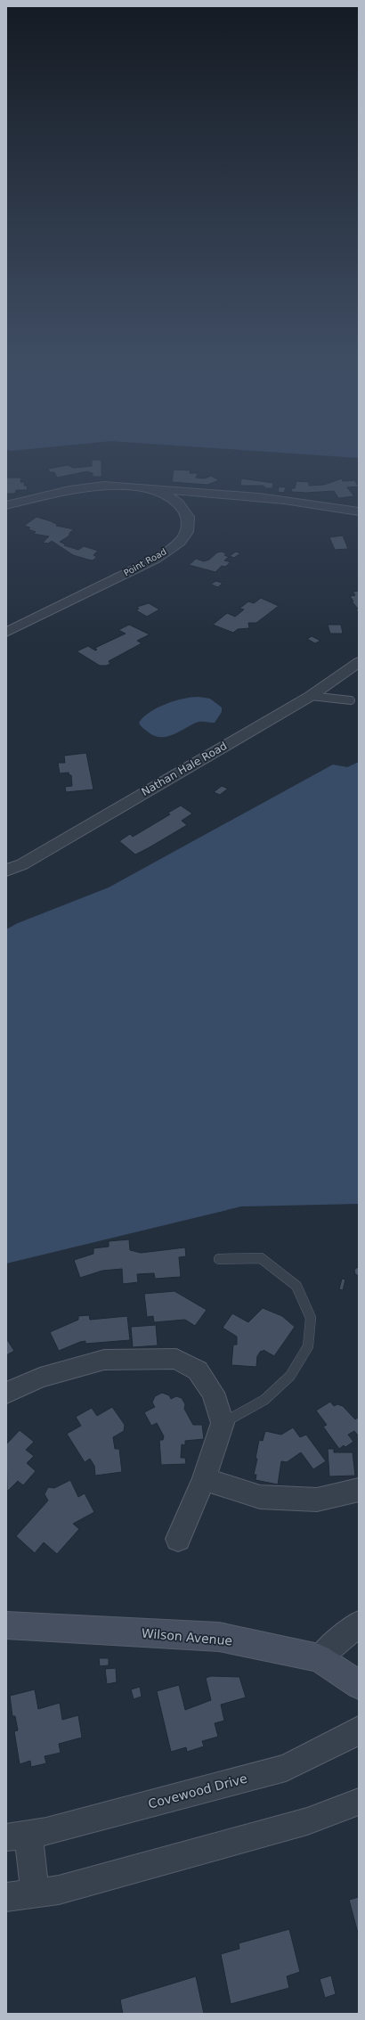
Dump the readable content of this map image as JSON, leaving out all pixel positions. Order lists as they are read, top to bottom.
{
  "streets": {
    "main road": ["Wilson Avenue"],
    "street": ["Point Road", "Nathan Hale Road", "Covewood Drive"]
  }
}
